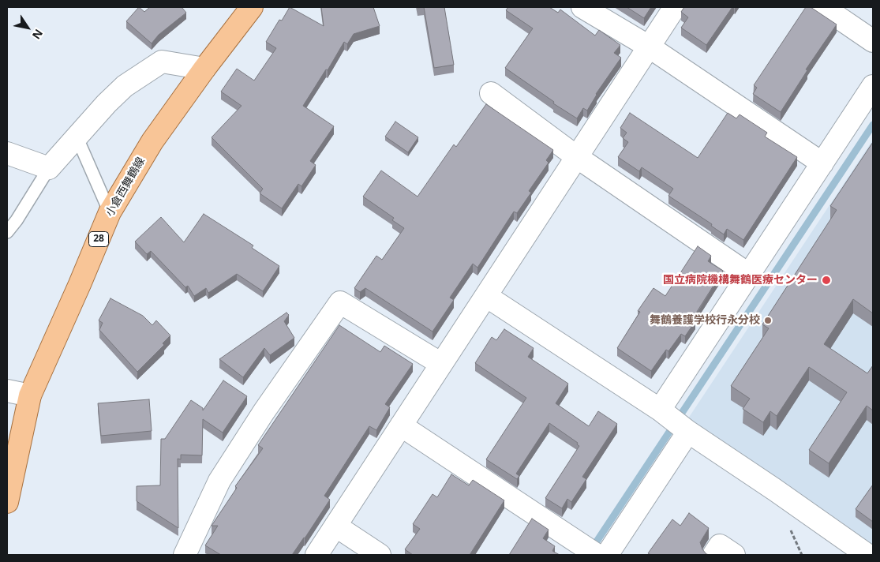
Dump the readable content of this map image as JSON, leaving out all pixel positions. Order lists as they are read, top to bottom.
{
  "streets": {
    "main road": ["小倉西舞鶴線", "28"]
  },
  "places": ["国立病院機構舞鶴医療センター", "舞鶴養護学校行永分校"],
  "north": "bottom right"
}
